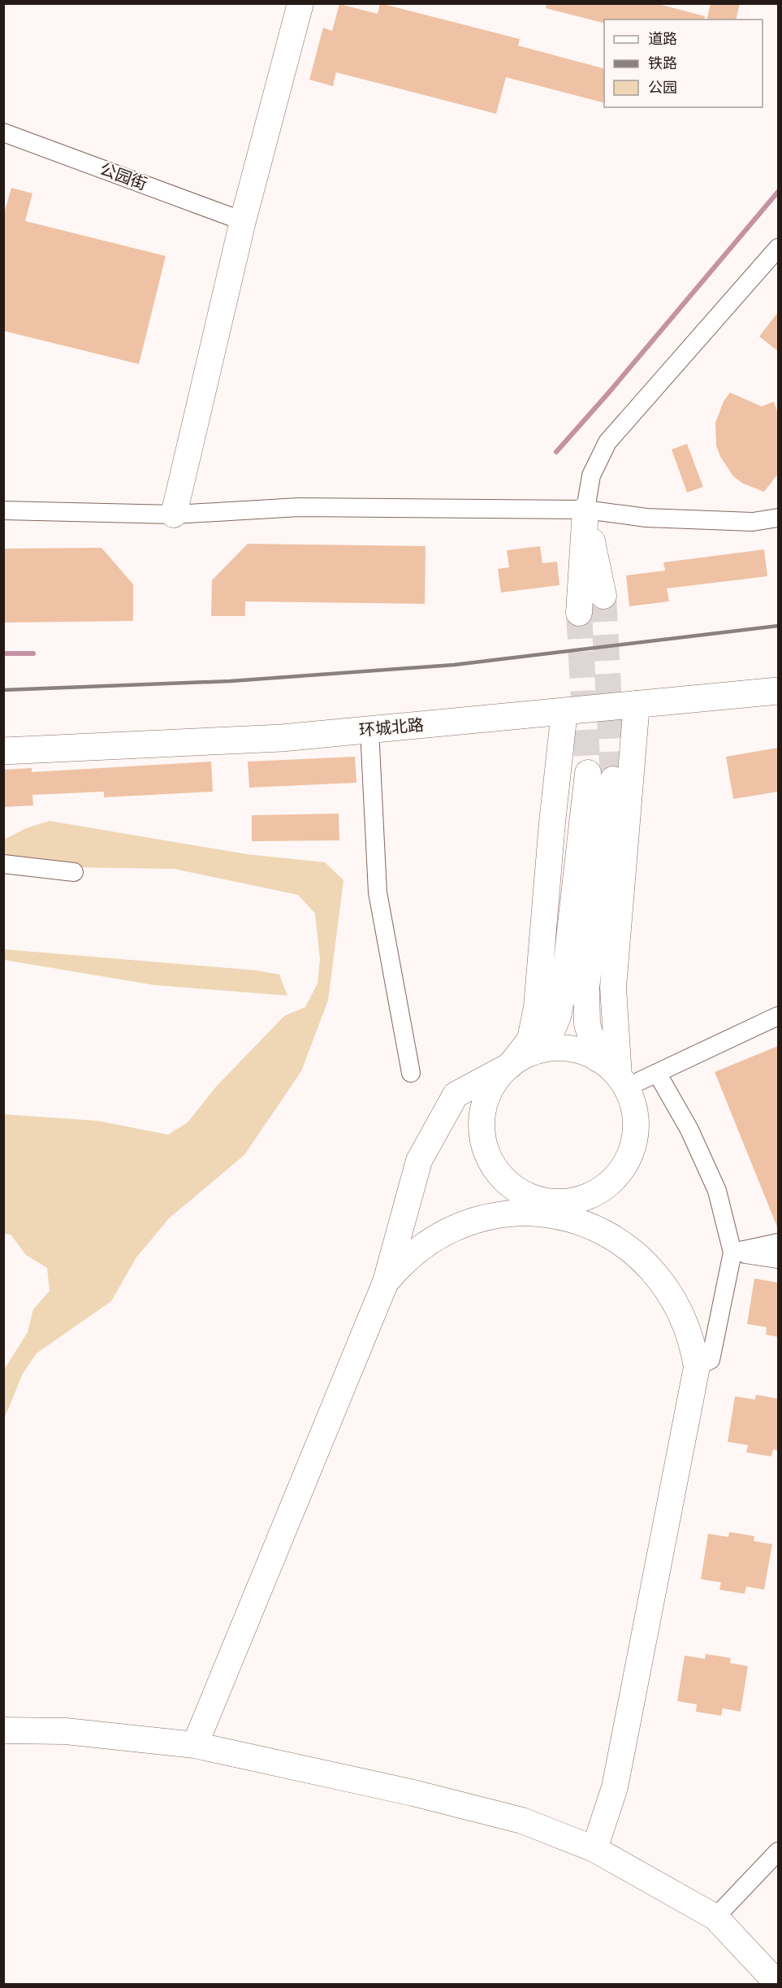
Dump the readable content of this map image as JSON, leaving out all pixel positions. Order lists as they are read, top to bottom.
{
  "streets": {
    "main road": ["环城北路"],
    "street": ["公园街"]
  },
  "legend": ["道路", "铁路", "公园"]
}
